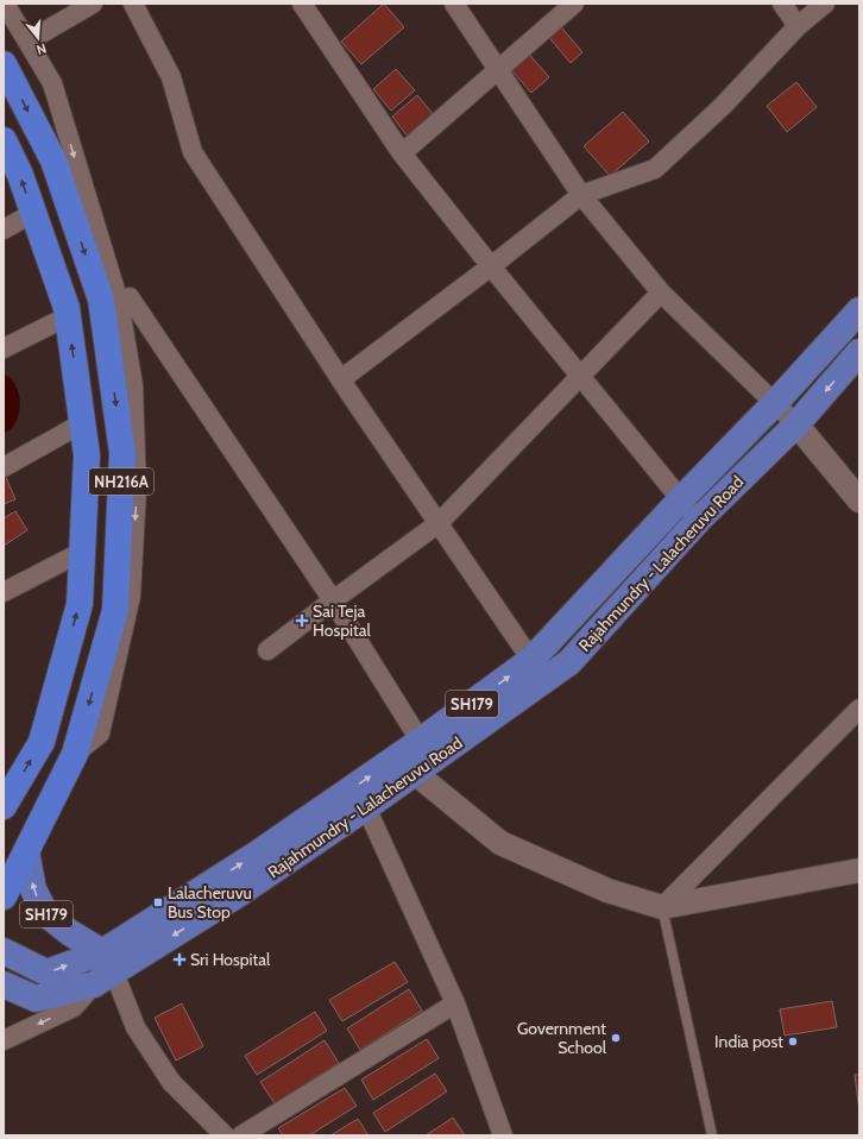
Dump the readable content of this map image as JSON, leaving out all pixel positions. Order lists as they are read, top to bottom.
{
  "streets": {
    "highway": ["NH216A"],
    "main road": ["Rajahmundry - Lalacheruvu Road", "SH179"]
  },
  "crossings": [
    ["NH216A", "SH179"],
    ["Rajahmundry - Lalacheruvu Road", "SH179"]
  ],
  "places": {
    "health": ["Sai Teja Hospital", "Sri Hospital"],
    "transit": ["Lalacheruvu Bus Stop"],
    "other": ["Government School", "India post"]
  },
  "north": "bottom"
}
